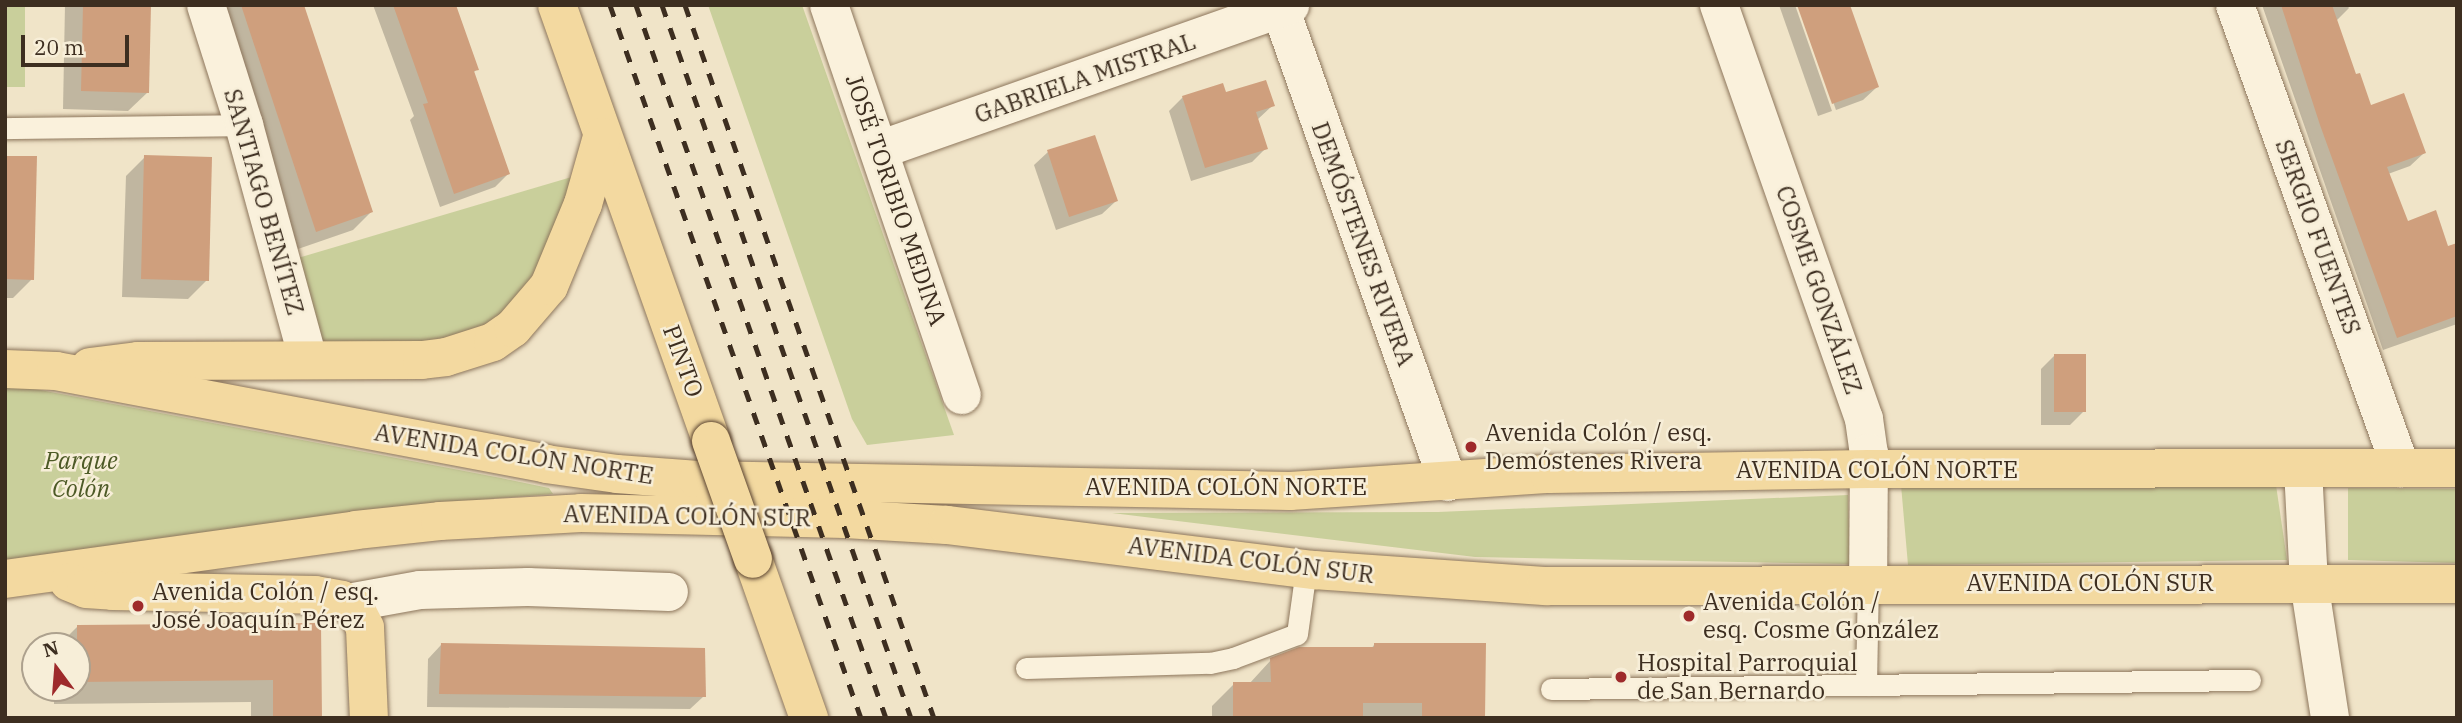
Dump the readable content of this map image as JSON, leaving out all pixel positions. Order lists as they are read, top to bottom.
{
  "streets": {
    "main road": ["PINTO", "AVENIDA COLÓN NORTE", "AVENIDA COLÓN SUR"],
    "street": [
      "GABRIELA MISTRAL",
      "JOSÉ TORIBIO MEDINA",
      "SANTIAGO BENÍTEZ",
      "SERGIO FUENTES",
      "DEMÓSTENES RIVERA",
      "COSME GONZÁLEZ"
    ]
  },
  "crossings": [
    ["GABRIELA MISTRAL", "JOSÉ TORIBIO MEDINA"],
    ["GABRIELA MISTRAL", "DEMÓSTENES RIVERA"],
    ["SERGIO FUENTES", "AVENIDA COLÓN NORTE"],
    ["DEMÓSTENES RIVERA", "AVENIDA COLÓN NORTE"],
    ["COSME GONZÁLEZ", "AVENIDA COLÓN NORTE"],
    ["COSME GONZÁLEZ", "AVENIDA COLÓN SUR"]
  ],
  "parks": ["Parque Colón"],
  "places": [
    "Avenida Colón / esq. Demóstenes Rivera",
    "Avenida Colón / esq. José Joaquín Pérez",
    "Avenida Colón / esq. Cosme González",
    "Hospital Parroquial de San Bernardo"
  ],
  "scale_bar": "20 m",
  "north": "top"
}
